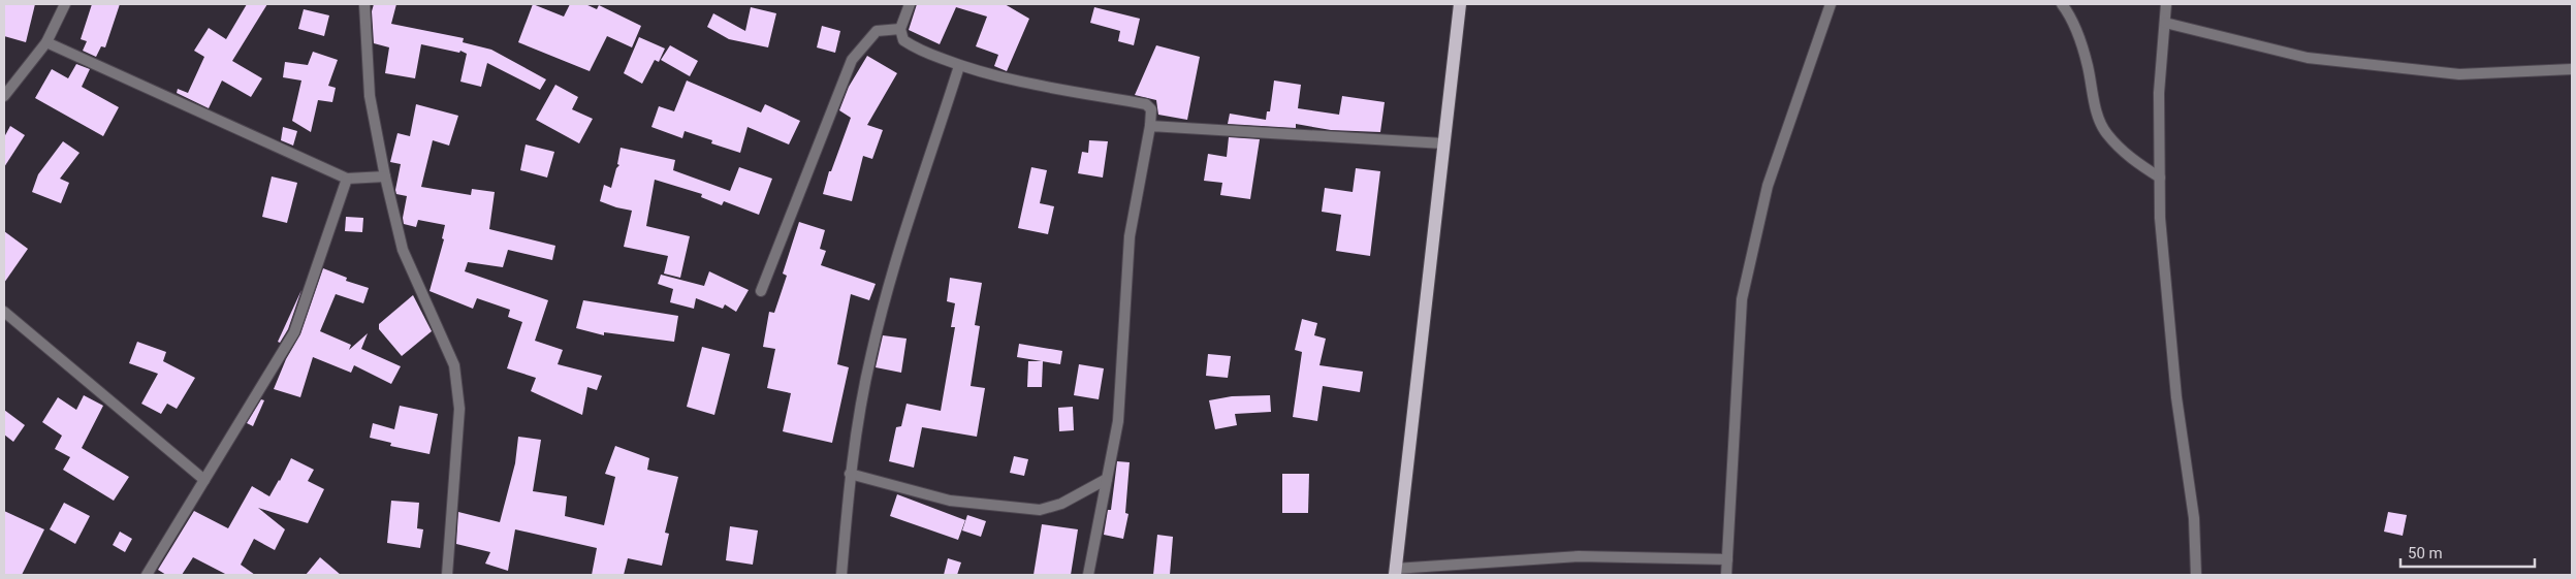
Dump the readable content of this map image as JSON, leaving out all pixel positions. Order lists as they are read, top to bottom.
{
  "scale_bar": "50 m"
}
